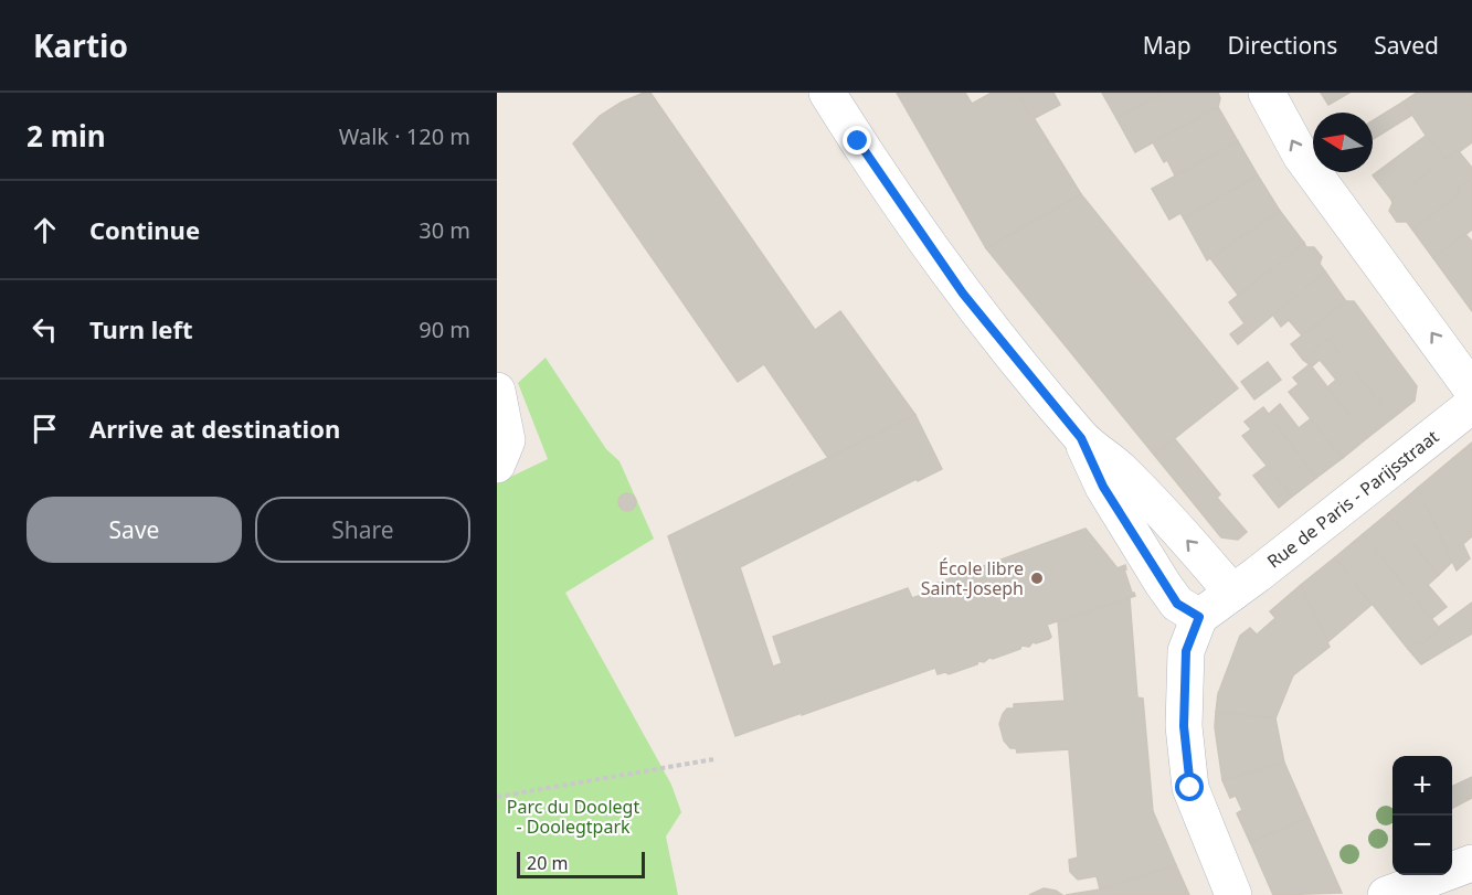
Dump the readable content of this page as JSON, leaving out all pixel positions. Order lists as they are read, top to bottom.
{
  "streets": {
    "street": ["Rue de Paris - Parijsstraat"]
  },
  "parks": ["Parc du Doolegt - Doolegtpark"],
  "places": ["École libre Saint-Joseph"],
  "scale_bar": "20 m",
  "north": "left",
  "page": {
    "header": "Kartio",
    "nav": ["Map", "Directions", "Saved"],
    "heading": ["2 min", "Walk · 120 m"],
    "list": [
      ["Continue", "30 m"],
      ["Turn left", "90 m"],
      "Arrive at destination"
    ],
    "buttons": ["Save", "Share"],
    "map_buttons": ["+", "−"],
    "scale": "20 m"
  }
}
